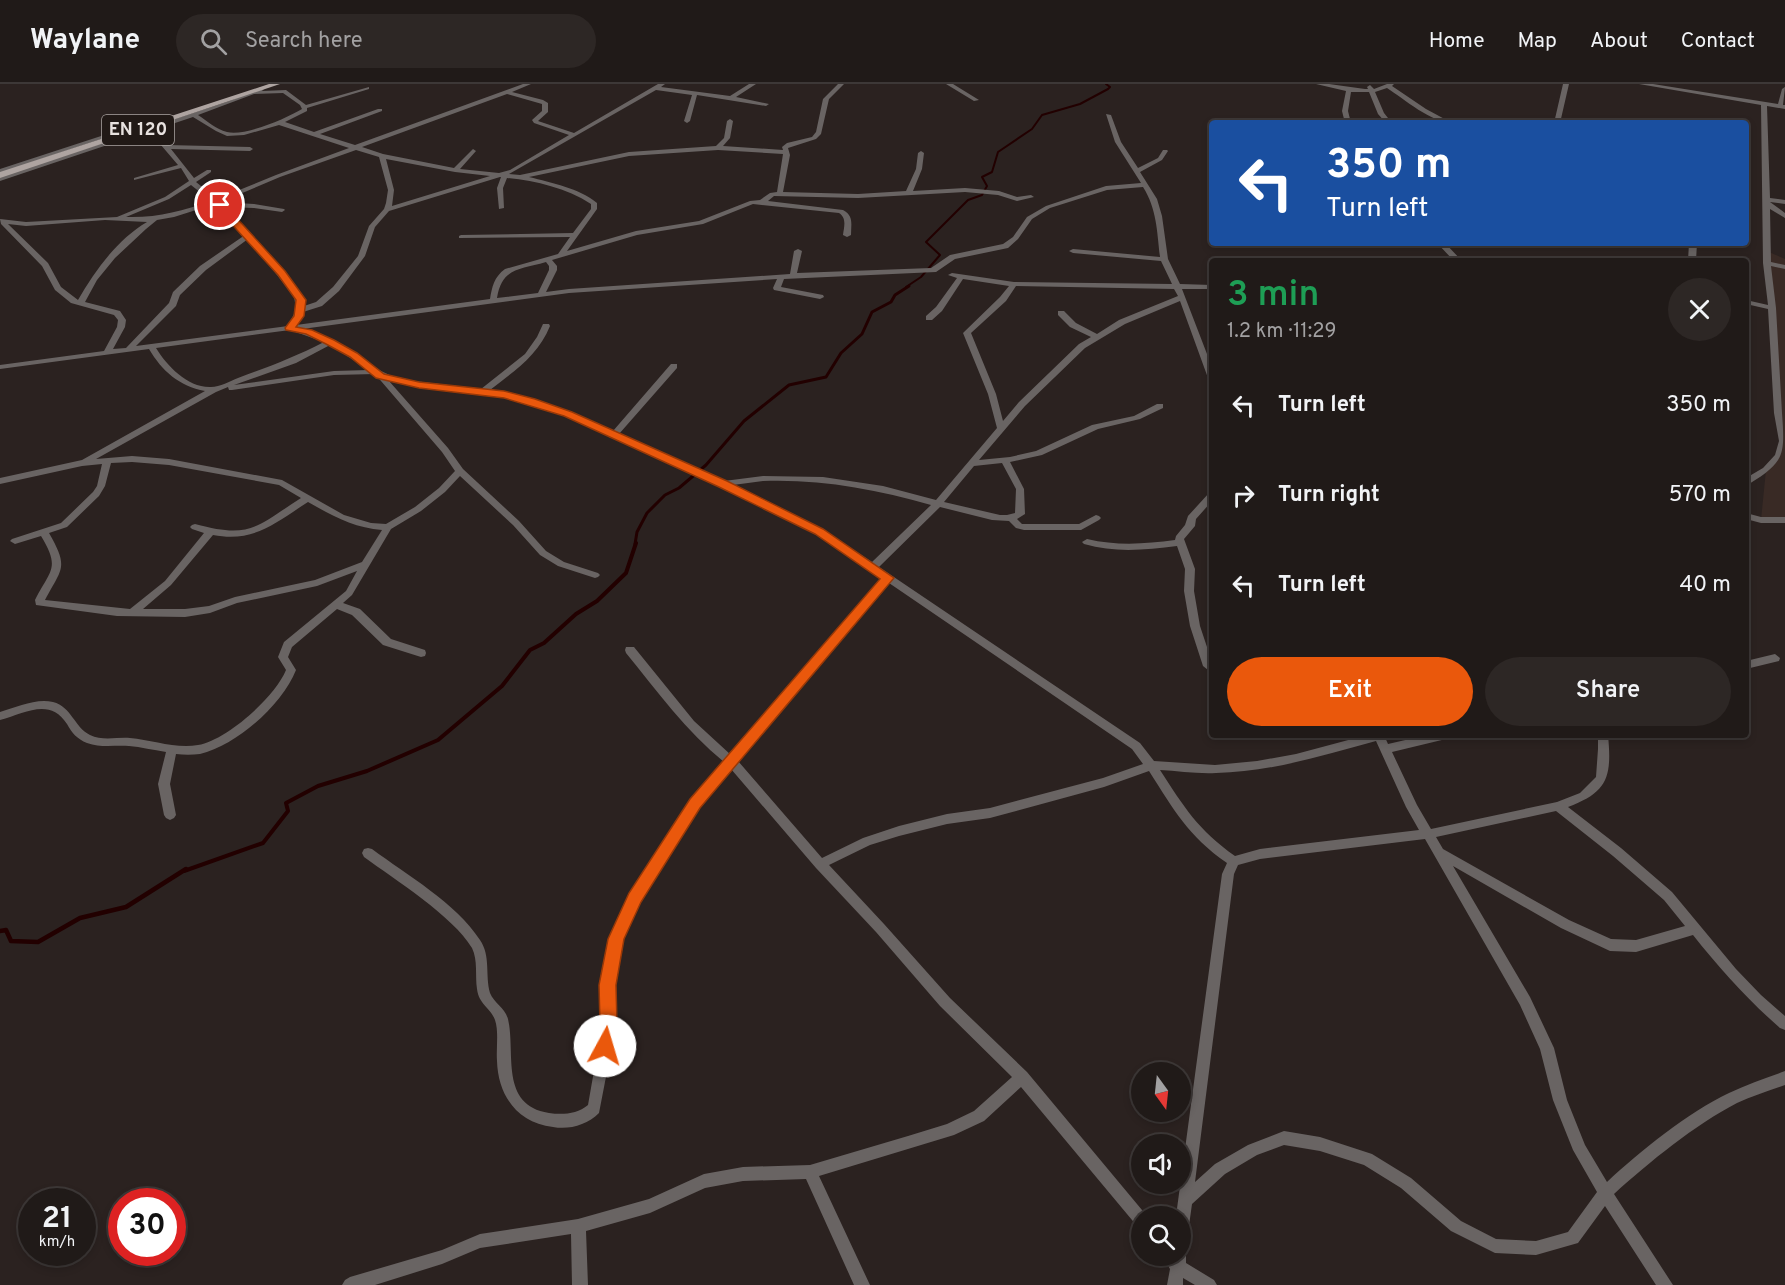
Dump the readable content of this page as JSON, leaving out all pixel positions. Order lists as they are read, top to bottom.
{
  "streets": {
    "main road": ["EN 120"]
  },
  "north": "bottom",
  "page": {
    "header": "Waylane",
    "search": "Search here",
    "nav": [
      "Home",
      "Map",
      "About",
      "Contact"
    ],
    "turn": ["350 m", "Turn left"],
    "heading": ["3 min", "1.2 km · 11:29"],
    "list": [
      {
        "name": "Turn left",
        "value": "350 m"
      },
      {
        "name": "Turn right",
        "value": "570 m"
      },
      {
        "name": "Turn left",
        "value": "40 m"
      }
    ],
    "buttons": ["Exit", "Share"],
    "speed": "21 km/h",
    "limit": "30"
  }
}
